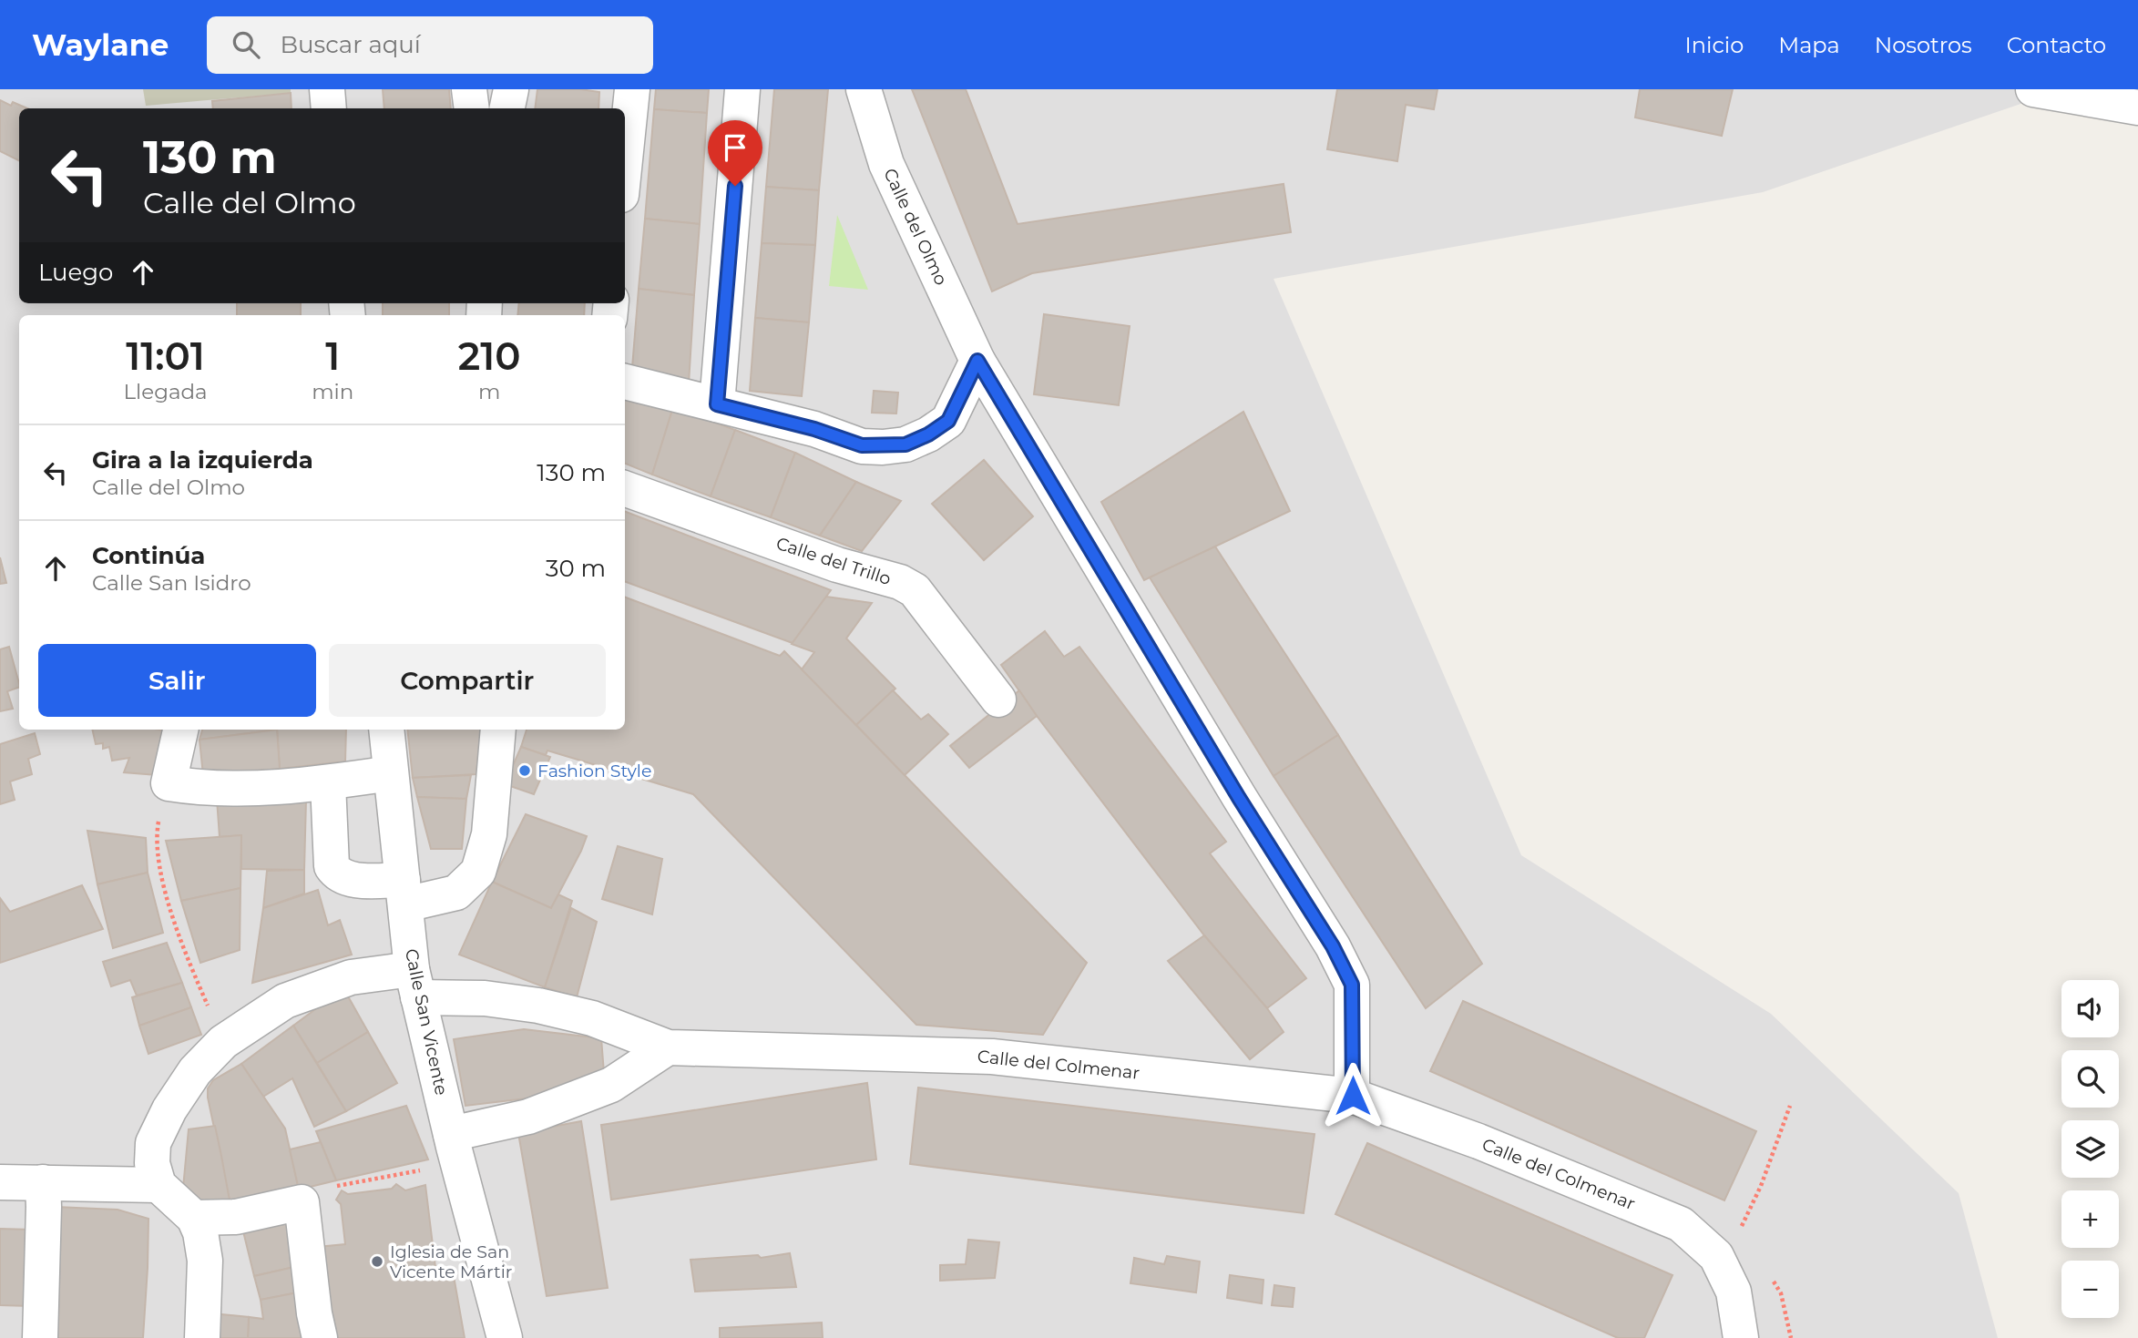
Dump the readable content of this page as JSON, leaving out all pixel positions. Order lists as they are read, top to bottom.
{
  "streets": {
    "street": [
      "Calle del Olmo",
      "Calle del Trillo",
      "Calle San Vicente",
      "Calle del Colmenar"
    ]
  },
  "crossings": [
    ["Calle del Olmo", "Calle del Colmenar"],
    ["Calle San Vicente", "Calle del Colmenar"]
  ],
  "places": ["Fashion Style", "Iglesia de San Vicente Mártir"],
  "page": {
    "header": "Waylane",
    "search": "Buscar aquí",
    "nav": [
      "Inicio",
      "Mapa",
      "Nosotros",
      "Contacto"
    ],
    "turn": ["130 m", "Calle del Olmo"],
    "then": "Luego",
    "eta": [
      "11:01",
      "Llegada",
      "1",
      "min",
      "210",
      "m"
    ],
    "list": [
      {
        "name": "Gira a la izquierda",
        "note": "Calle del Olmo",
        "value": "130 m"
      },
      {
        "name": "Continúa",
        "note": "Calle San Isidro",
        "value": "30 m"
      }
    ],
    "buttons": ["Salir", "Compartir"],
    "map_buttons": ["+", "−"]
  }
}
